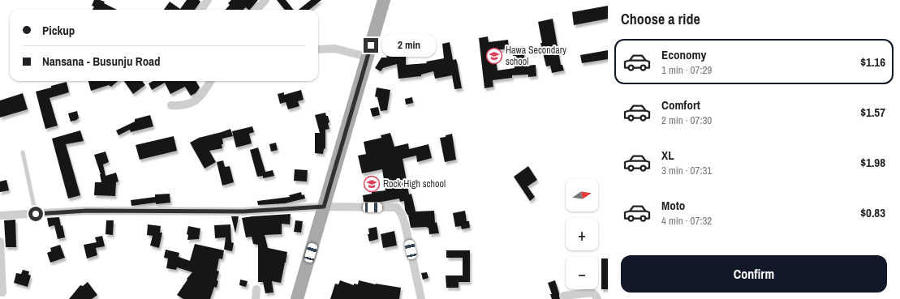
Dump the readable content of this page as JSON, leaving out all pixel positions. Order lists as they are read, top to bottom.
{
  "places": {
    "school or university": ["Hawa Secondary school", "Rock High school"]
  },
  "north": "right",
  "page": {
    "heading": "Choose a ride",
    "banner": ["Pickup", "Nansana - Busunju Road"],
    "bubble": "2 min",
    "list": [
      {
        "name": "Economy",
        "note": "1 min · 07:29",
        "value": "$1.16"
      },
      {
        "name": "Comfort",
        "note": "2 min · 07:30",
        "value": "$1.57"
      },
      {
        "name": "XL",
        "note": "3 min · 07:31",
        "value": "$1.98"
      },
      {
        "name": "Moto",
        "note": "4 min · 07:32",
        "value": "$0.83"
      }
    ],
    "map_buttons": ["+", "−"],
    "buttons": "Confirm"
  }
}
